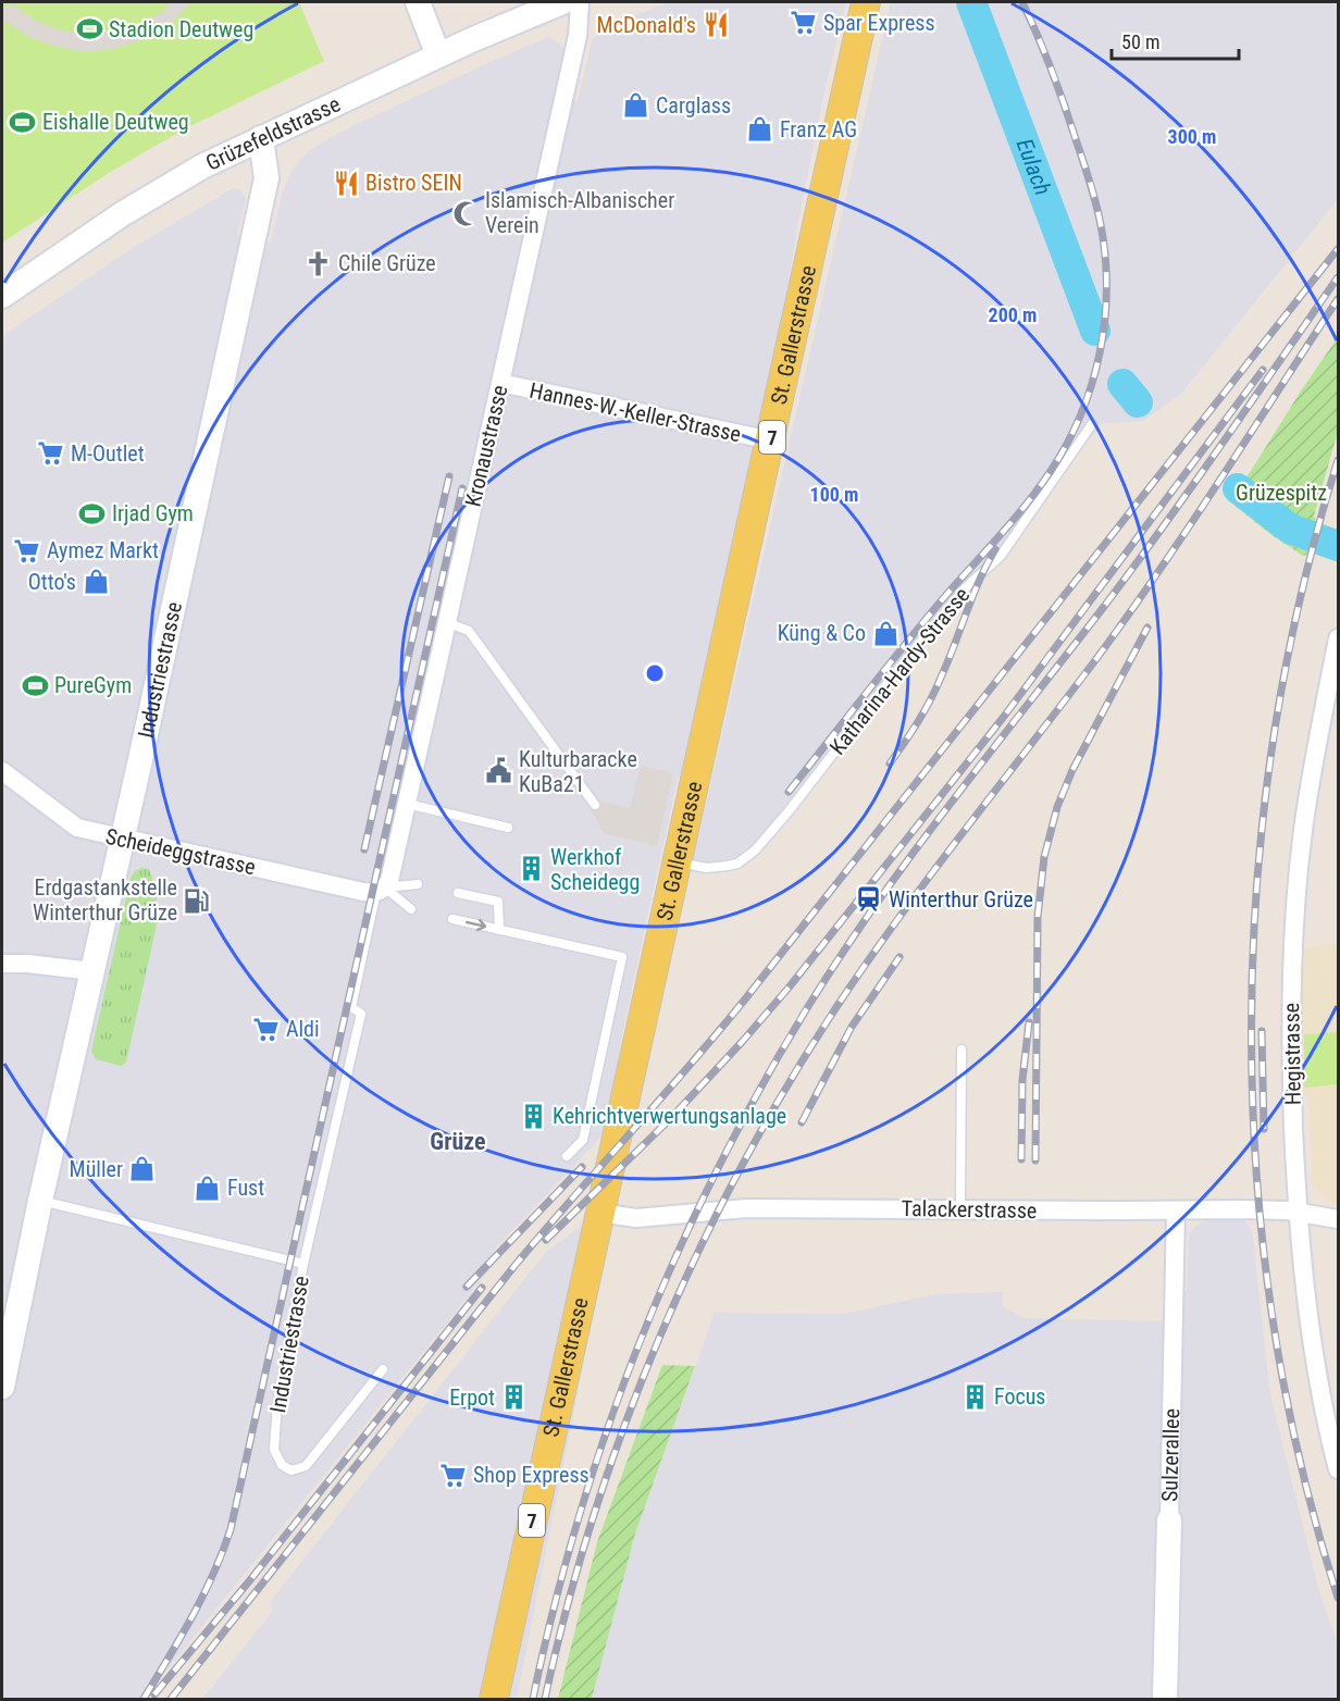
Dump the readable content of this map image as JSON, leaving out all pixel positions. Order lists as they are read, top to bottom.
{
  "streets": {
    "main road": ["St. Gallerstrasse", "7"],
    "street": [
      "Grüzefeldstrasse",
      "Hannes-W.-Keller-Strasse",
      "Kronaustrasse",
      "Industriestrasse",
      "Scheideggstrasse",
      "Hegistrasse",
      "Talackerstrasse",
      "Sulzerallee"
    ],
    "lane": ["Katharina-Hardy-Strasse"]
  },
  "crossings": [
    ["Grüzefeldstrasse", "Industriestrasse"],
    ["St. Gallerstrasse", "Hannes-W.-Keller-Strasse"],
    ["St. Gallerstrasse", "Katharina-Hardy-Strasse"],
    ["St. Gallerstrasse", "Talackerstrasse"],
    ["Hannes-W.-Keller-Strasse", "Kronaustrasse"],
    ["Kronaustrasse", "Scheideggstrasse"],
    ["Industriestrasse", "Scheideggstrasse"],
    ["Hegistrasse", "Talackerstrasse"],
    ["Talackerstrasse", "Sulzerallee"]
  ],
  "districts": ["Grüze"],
  "water": ["Eulach"],
  "parks": ["Grüzespitz"],
  "places": {
    "supermarket": [
      "Spar Express",
      "M-Outlet",
      "Aymez Markt",
      "Aldi",
      "Shop Express"
    ],
    "restaurant": ["McDonald's", "Bistro SEIN"],
    "sports": [
      "Stadion Deutweg",
      "Eishalle Deutweg",
      "Irjad Gym",
      "PureGym"
    ],
    "shop": [
      "Carglass",
      "Franz AG",
      "Otto's",
      "Küng & Co",
      "Müller",
      "Fust"
    ],
    "mosque": ["Islamisch-Albanischer Verein"],
    "church": ["Chile Grüze"],
    "public building": ["Kulturbaracke KuBa21"],
    "building": [
      "Werkhof Scheidegg",
      "Kehrichtverwertungsanlage",
      "Focus",
      "Erpot"
    ],
    "station": ["Winterthur Grüze"],
    "fuel station": ["Erdgastankstelle Winterthur Grüze"]
  },
  "scale_bar": "50 m",
  "rings": ["300 m", "200 m", "100 m"]
}
